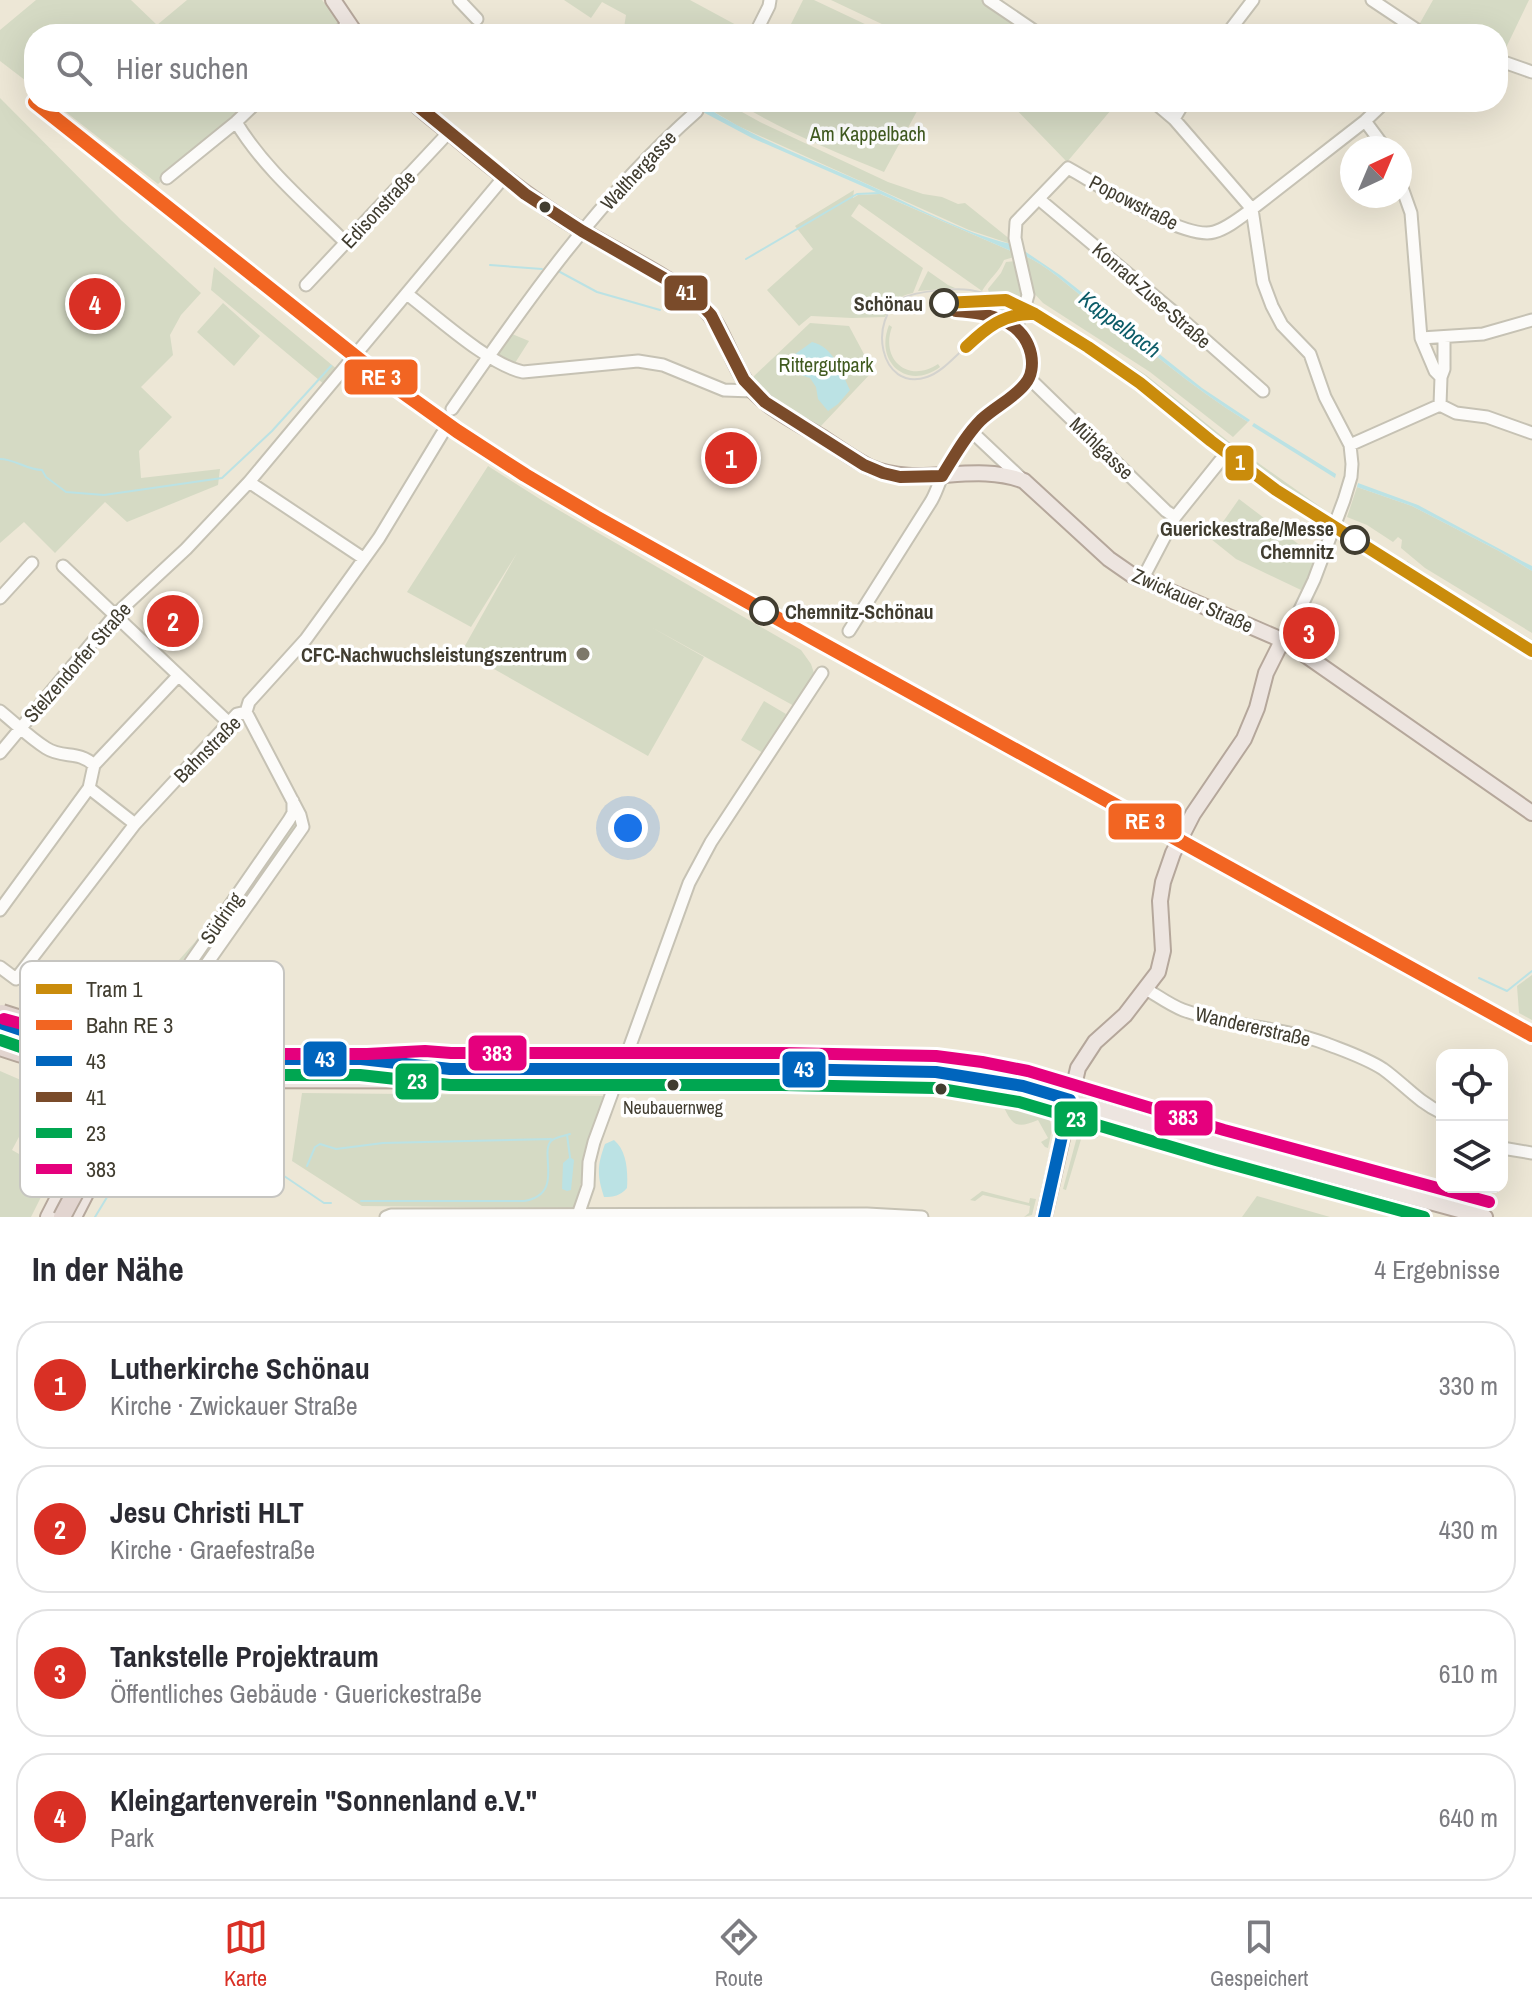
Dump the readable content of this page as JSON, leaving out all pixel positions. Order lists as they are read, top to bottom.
{
  "streets": {
    "main road": ["Zwickauer Straße", "Südring"],
    "street": [
      "Walthergasse",
      "Popowstraße",
      "Edisonstraße",
      "Konrad-Zuse-Straße",
      "Mühlgasse",
      "Stelzendorfer Straße",
      "Bahnstraße",
      "Wandererstraße"
    ]
  },
  "crossings": [
    ["Popowstraße", "Konrad-Zuse-Straße"],
    ["Popowstraße", "Mühlgasse"],
    ["Bahnstraße", "Südring"]
  ],
  "water": ["Kappelbach"],
  "parks": ["Am Kappelbach", "Rittergutpark"],
  "places": [
    "Schönau",
    "Guerickestraße/Messe Chemnitz",
    "Chemnitz-Schönau",
    "CFC-Nachwuchsleistungszentrum",
    "Neubauernweg"
  ],
  "lines": [
    "transit line 41",
    "tram line 1",
    "transit line 383",
    "transit line 43",
    "transit line 23"
  ],
  "legend": [
    "Tram 1",
    "Bahn RE 3",
    "43",
    "41",
    "23",
    "383"
  ],
  "north": "top right",
  "page": {
    "search": "Hier suchen",
    "pins": [
      "4",
      "1",
      "2",
      "3"
    ],
    "heading": ["In der Nähe", "4 Ergebnisse"],
    "list": [
      {
        "mark": "1",
        "name": "Lutherkirche Schönau",
        "note": "Kirche · Zwickauer Straße",
        "value": "330 m"
      },
      {
        "mark": "2",
        "name": "Jesu Christi HLT",
        "note": "Kirche · Graefestraße",
        "value": "430 m"
      },
      {
        "mark": "3",
        "name": "Tankstelle Projektraum",
        "note": "Öffentliches Gebäude · Guerickestraße",
        "value": "610 m"
      },
      {
        "mark": "4",
        "name": "Kleingartenverein \"Sonnenland e.V.\"",
        "note": "Park",
        "value": "640 m"
      }
    ],
    "nav": ["Karte", "Route", "Gespeichert"]
  }
}
